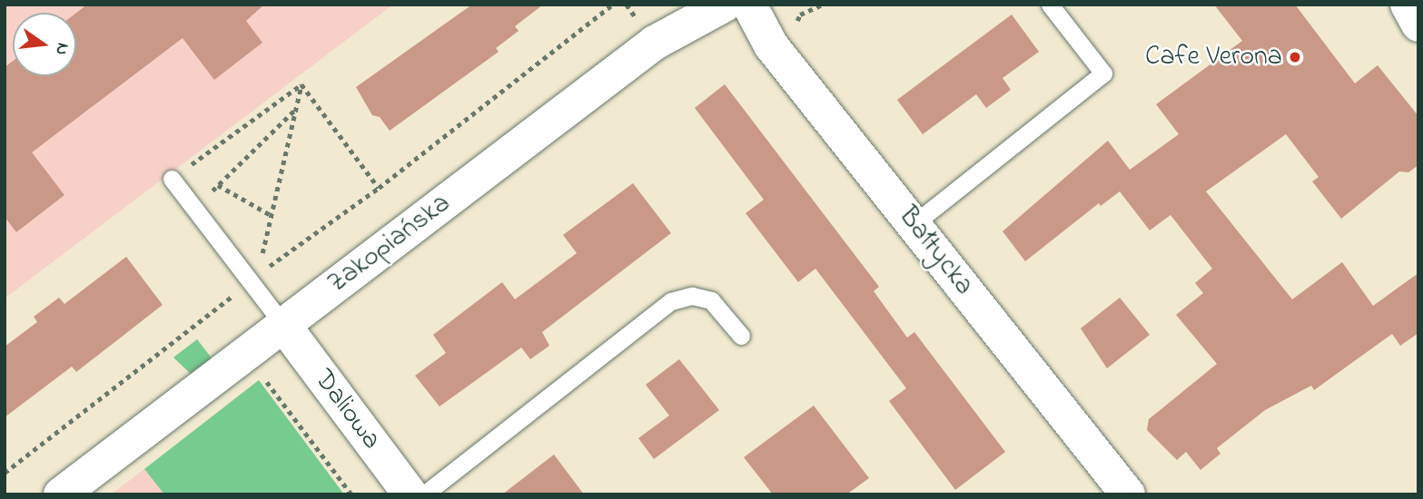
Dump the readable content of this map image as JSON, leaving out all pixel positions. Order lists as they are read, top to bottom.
{
  "streets": {
    "street": ["Zakopiańska", "Bałtycka", "Daliowa"]
  },
  "crossings": [
    ["Zakopiańska", "Daliowa"]
  ],
  "places": ["Cafe Verona"],
  "north": "right"
}
